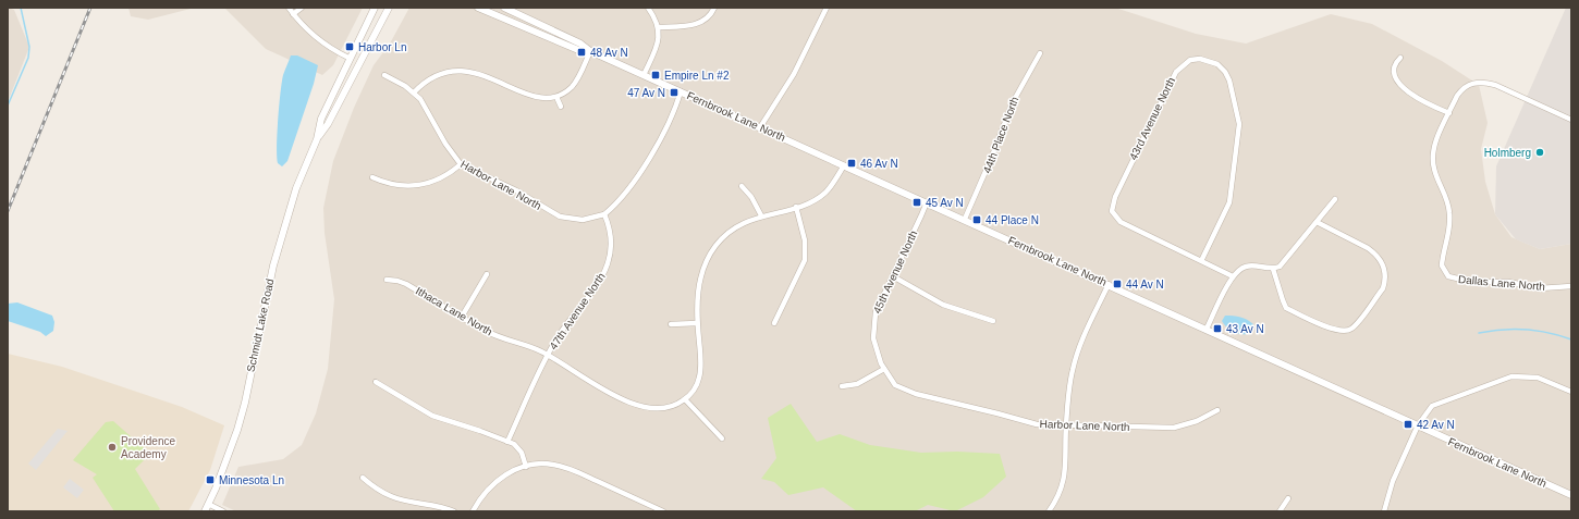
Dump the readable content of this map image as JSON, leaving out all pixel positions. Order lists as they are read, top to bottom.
{
  "streets": {
    "street": [
      "Fernbrook Lane North",
      "43rd Avenue North",
      "44th Place North",
      "Harbor Lane North",
      "45th Avenue North",
      "Dallas Lane North",
      "Ithaca Lane North",
      "47th Avenue North",
      "Schmidt Lake Road"
    ]
  },
  "crossings": [
    ["Fernbrook Lane North", "44th Place North"],
    ["Fernbrook Lane North", "45th Avenue North"],
    ["Harbor Lane North", "45th Avenue North"],
    ["Harbor Lane North", "47th Avenue North"],
    ["Ithaca Lane North", "47th Avenue North"]
  ],
  "places": {
    "transit": [
      "Harbor Ln",
      "48 Av N",
      "Empire Ln #2",
      "47 Av N",
      "46 Av N",
      "45 Av N",
      "44 Place N",
      "44 Av N",
      "43 Av N",
      "42 Av N",
      "Minnesota Ln"
    ],
    "other": ["Holmberg", "Providence Academy"]
  }
}
